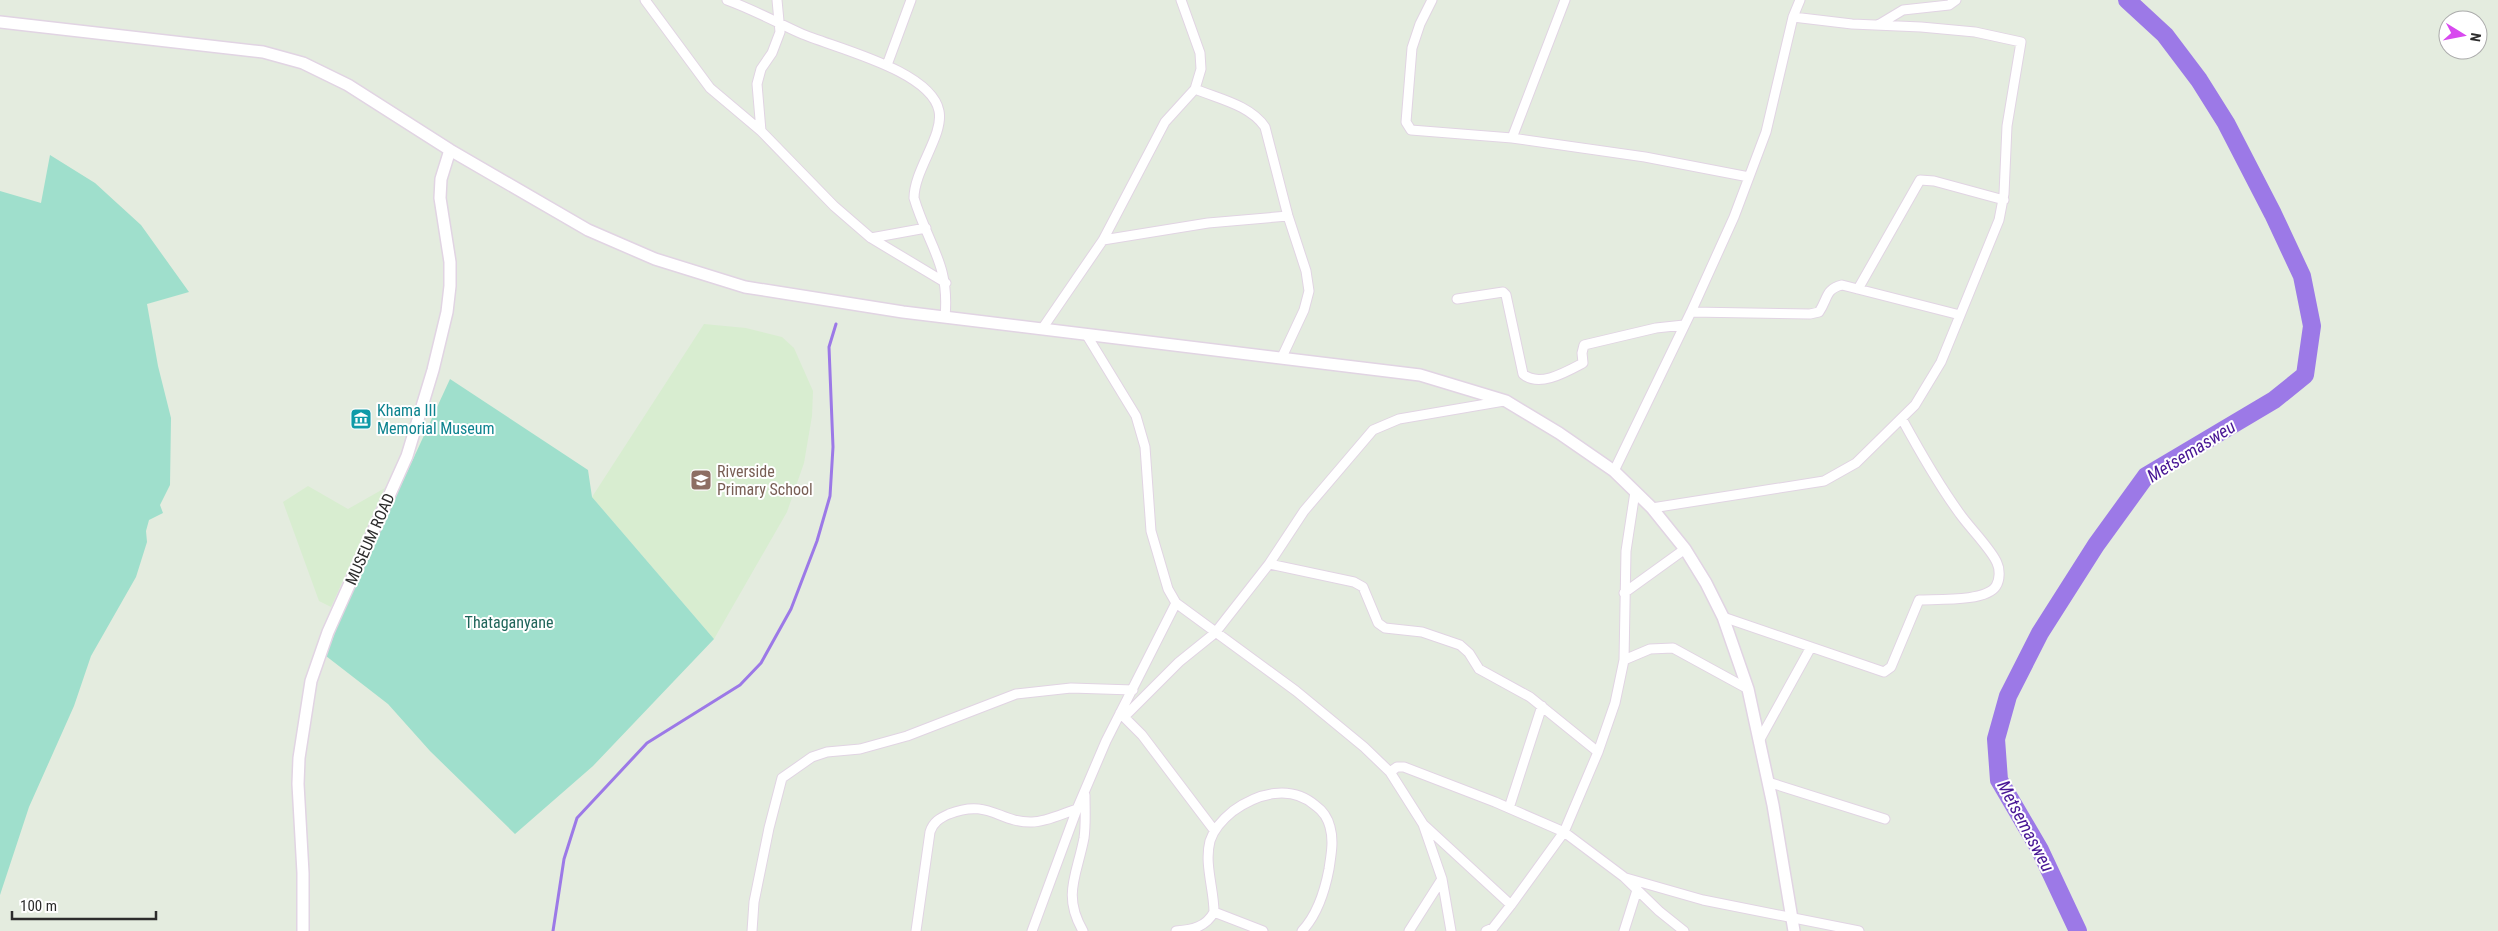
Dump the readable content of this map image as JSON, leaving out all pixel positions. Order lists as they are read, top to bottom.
{
  "streets": {
    "street": ["MUSEUM ROAD"]
  },
  "water": ["Metsemasweu"],
  "parks": ["Thataganyane"],
  "places": {
    "museum": ["Khama III Memorial Museum"],
    "school or university": ["Riverside Primary School"]
  },
  "scale_bar": "100 m",
  "north": "right"
}
